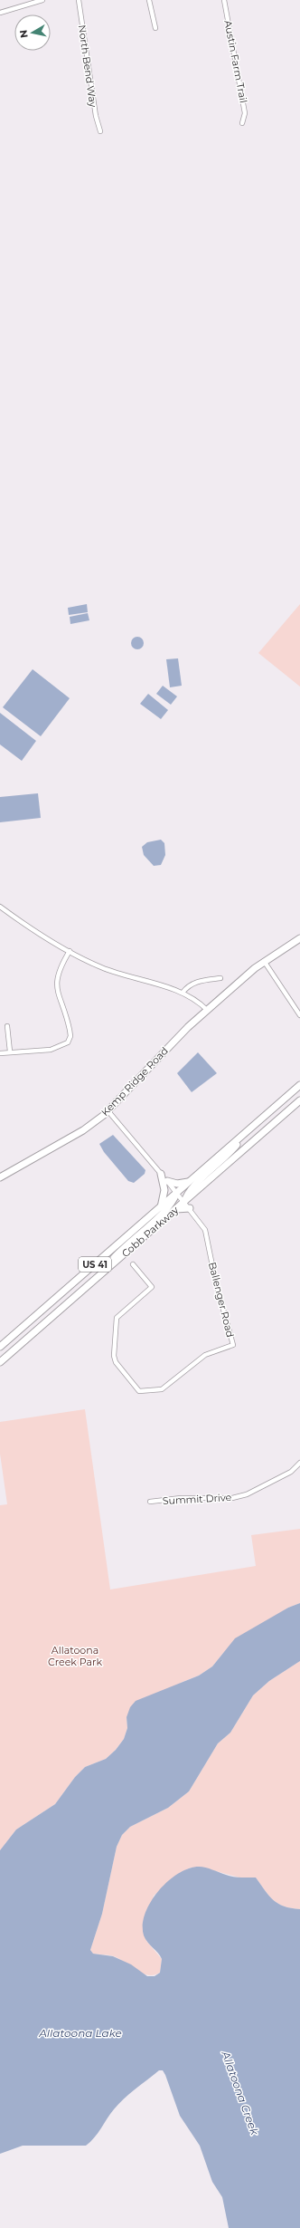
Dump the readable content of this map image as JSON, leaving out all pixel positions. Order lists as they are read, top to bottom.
{
  "streets": {
    "main road": ["Kemp Ridge Road", "Cobb Parkway", "US 41"],
    "street": [
      "Austin Farm Trail",
      "North Bend Way",
      "Ballenger Road",
      "Summit Drive"
    ]
  },
  "crossings": [
    ["Kemp Ridge Road", "Ballenger Road"],
    ["Cobb Parkway", "Ballenger Road"]
  ],
  "water": ["Allatoona Lake", "Allatoona Creek"],
  "parks": ["Allatoona Creek Park"],
  "north": "left"
}
